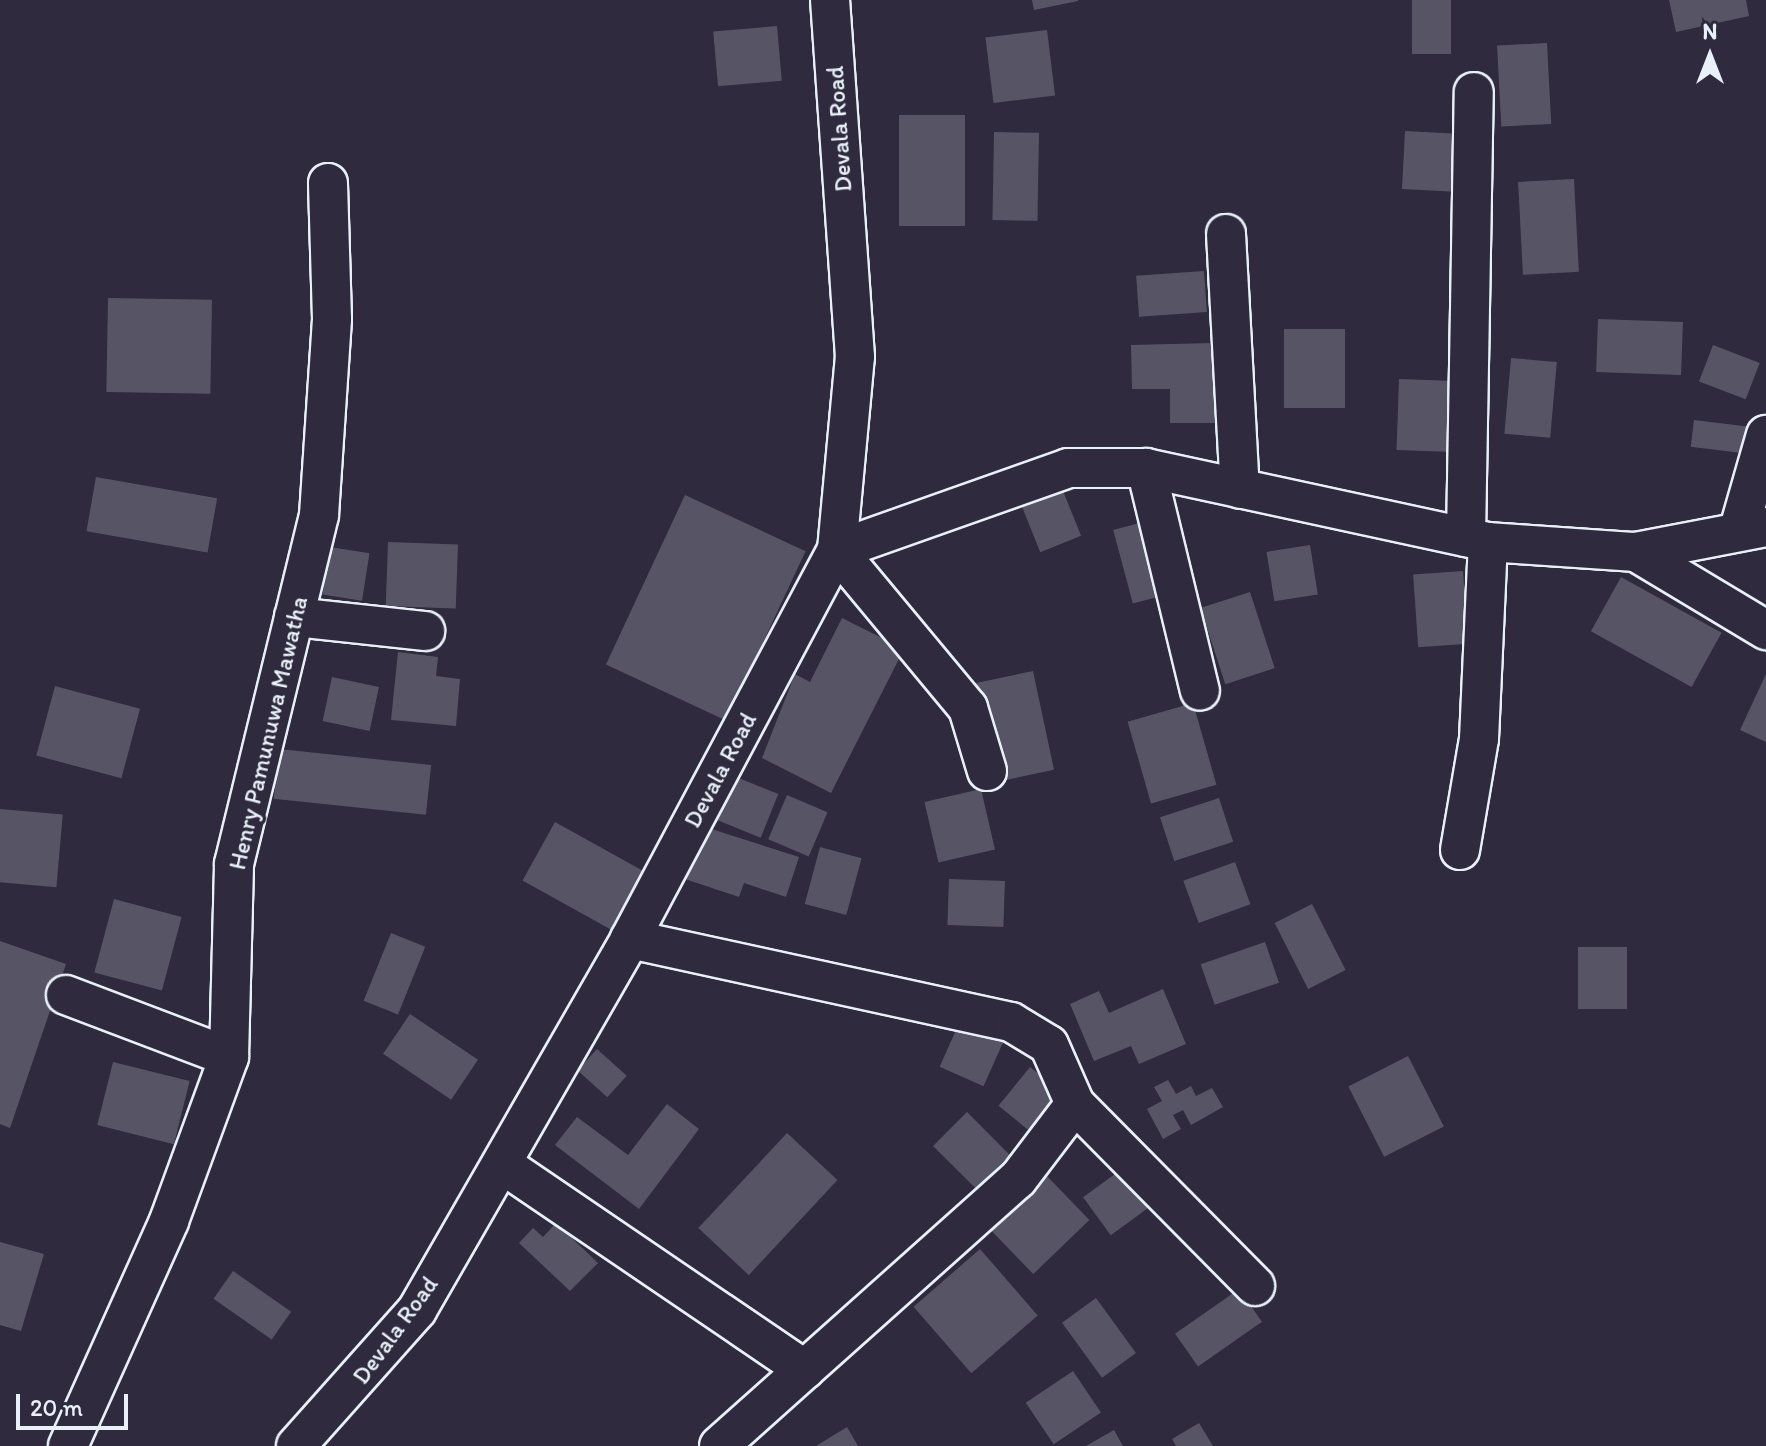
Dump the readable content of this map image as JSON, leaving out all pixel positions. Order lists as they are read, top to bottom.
{
  "streets": {
    "street": ["Devala Road", "Henry Pamunuwa Mawatha"]
  },
  "scale_bar": "20 m",
  "north": "top"
}
